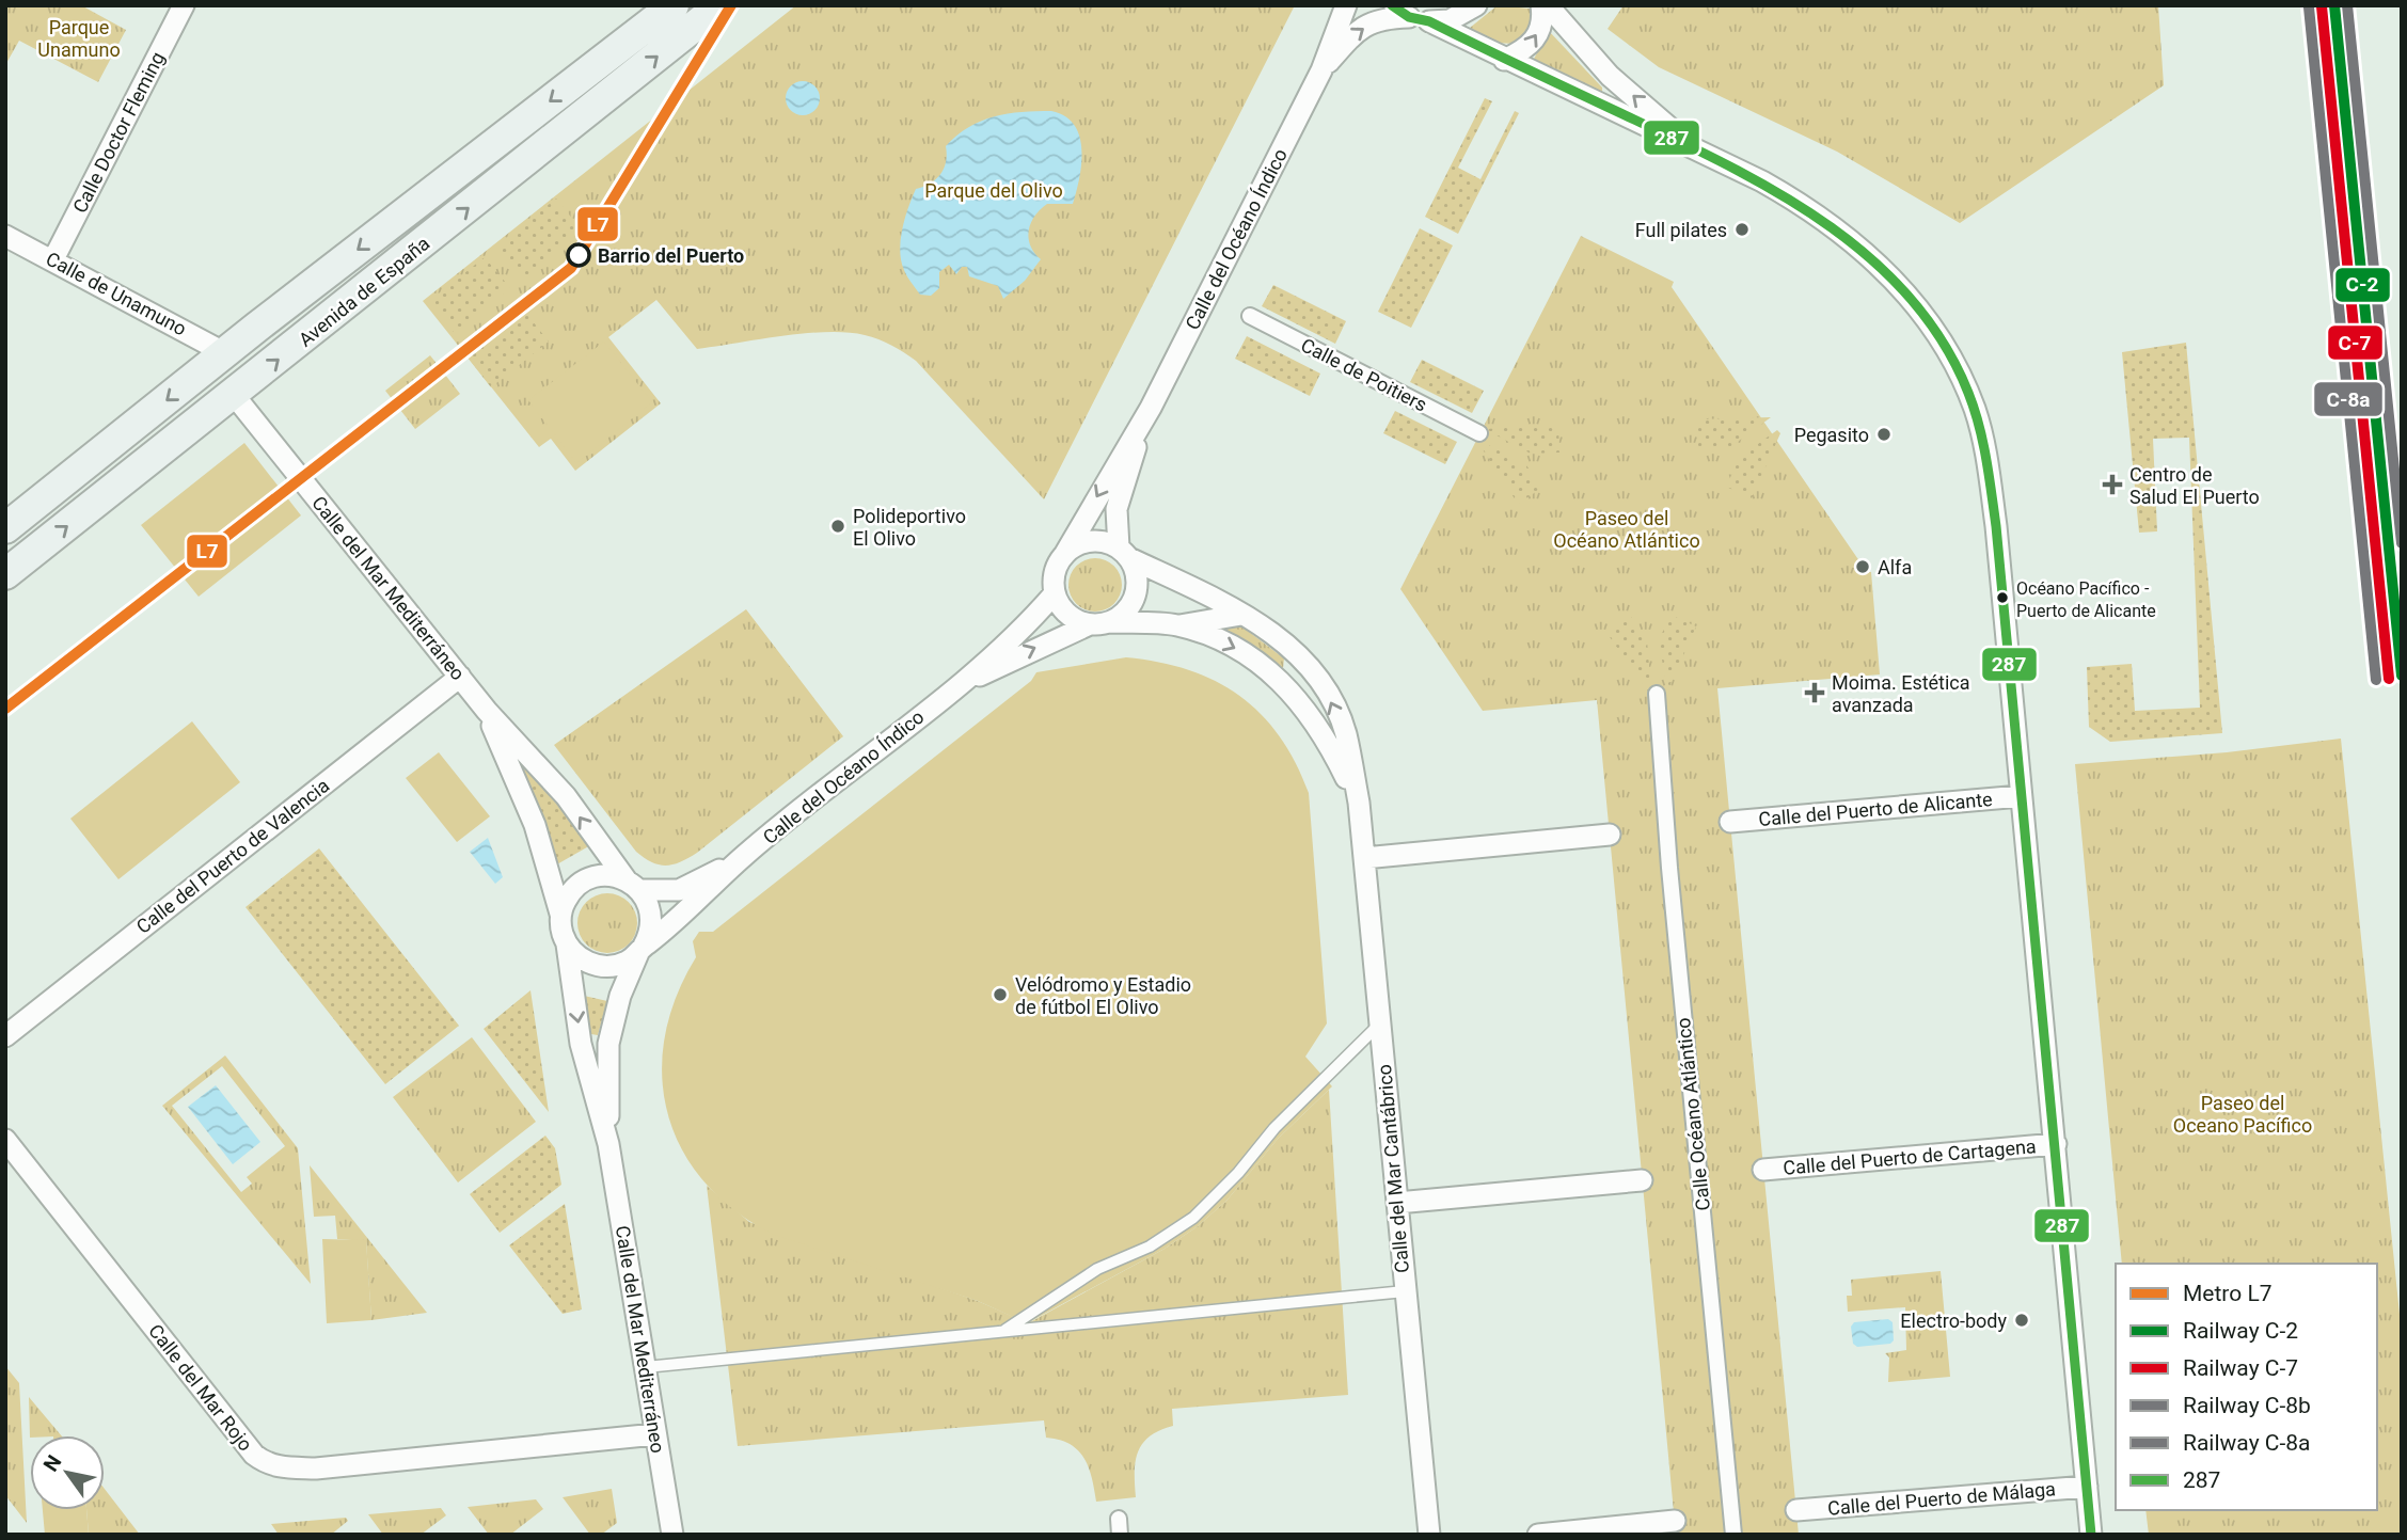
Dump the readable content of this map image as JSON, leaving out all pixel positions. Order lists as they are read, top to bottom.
{
  "streets": {
    "main road": ["Avenida de España"],
    "street": [
      "Calle Doctor Fleming",
      "Calle del Océano Índico",
      "Calle de Unamuno",
      "Calle de Poitiers",
      "Calle del Mar Mediterráneo",
      "Calle del Puerto de Alicante",
      "Calle del Puerto de Valencia",
      "Calle Océano Atlántico",
      "Calle del Puerto de Cartagena",
      "Calle del Mar Cantábrico",
      "Calle del Mar Rojo",
      "Calle del Puerto de Málaga"
    ]
  },
  "crossings": [
    ["Calle Doctor Fleming", "Calle de Unamuno"],
    ["Calle del Océano Índico", "Calle del Mar Mediterráneo"],
    ["Calle del Océano Índico", "Calle del Mar Cantábrico"],
    ["Avenida de España", "Calle de Unamuno"],
    ["Avenida de España", "Calle del Mar Mediterráneo"],
    ["Calle del Mar Mediterráneo", "Calle del Puerto de Valencia"],
    ["Calle del Mar Mediterráneo", "Calle del Mar Rojo"]
  ],
  "parks": [
    "Parque Unamuno",
    "Parque del Olivo",
    "Paseo del Océano Atlántico",
    "Paseo del Oceano Pacífico"
  ],
  "places": {
    "other": [
      "Full pilates",
      "Barrio del Puerto",
      "Pegasito",
      "Polideportivo El Olivo",
      "Alfa",
      "Océano Pacífico - Puerto de Alicante",
      "Velódromo y Estadio de fútbol El Olivo",
      "Electro-body"
    ],
    "health": ["Centro de Salud El Puerto", "Moima. Estética avanzada"]
  },
  "lines": [
    "metro line L7",
    "rail line C-2",
    "rail line C-8b",
    "transit line 287",
    "rail line C-7",
    "rail line C-8a"
  ],
  "legend": [
    "Metro L7",
    "Railway C-2",
    "Railway C-7",
    "Railway C-8b",
    "Railway C-8a",
    "287"
  ],
  "north": "top left"
}
